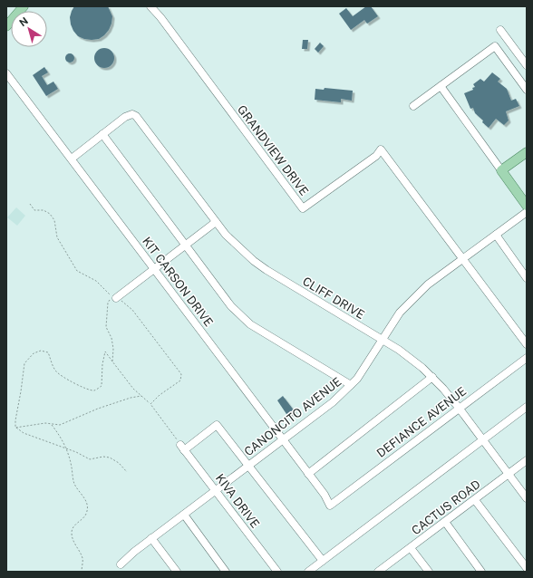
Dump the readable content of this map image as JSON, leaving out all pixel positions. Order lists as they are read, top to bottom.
{
  "streets": {
    "street": [
      "GRANDVIEW DRIVE",
      "KIT CARSON DRIVE",
      "CLIFF DRIVE",
      "CANONCITO AVENUE",
      "DEFIANCE AVENUE",
      "KIVA DRIVE",
      "CACTUS ROAD"
    ]
  },
  "crossings": [
    ["GRANDVIEW DRIVE", "CANONCITO AVENUE"],
    ["KIT CARSON DRIVE", "CANONCITO AVENUE"],
    ["KIT CARSON DRIVE", "DEFIANCE AVENUE"],
    ["CLIFF DRIVE", "CANONCITO AVENUE"],
    ["CLIFF DRIVE", "DEFIANCE AVENUE"],
    ["CLIFF DRIVE", "CACTUS ROAD"],
    ["CANONCITO AVENUE", "KIVA DRIVE"]
  ],
  "north": "top left"
}
